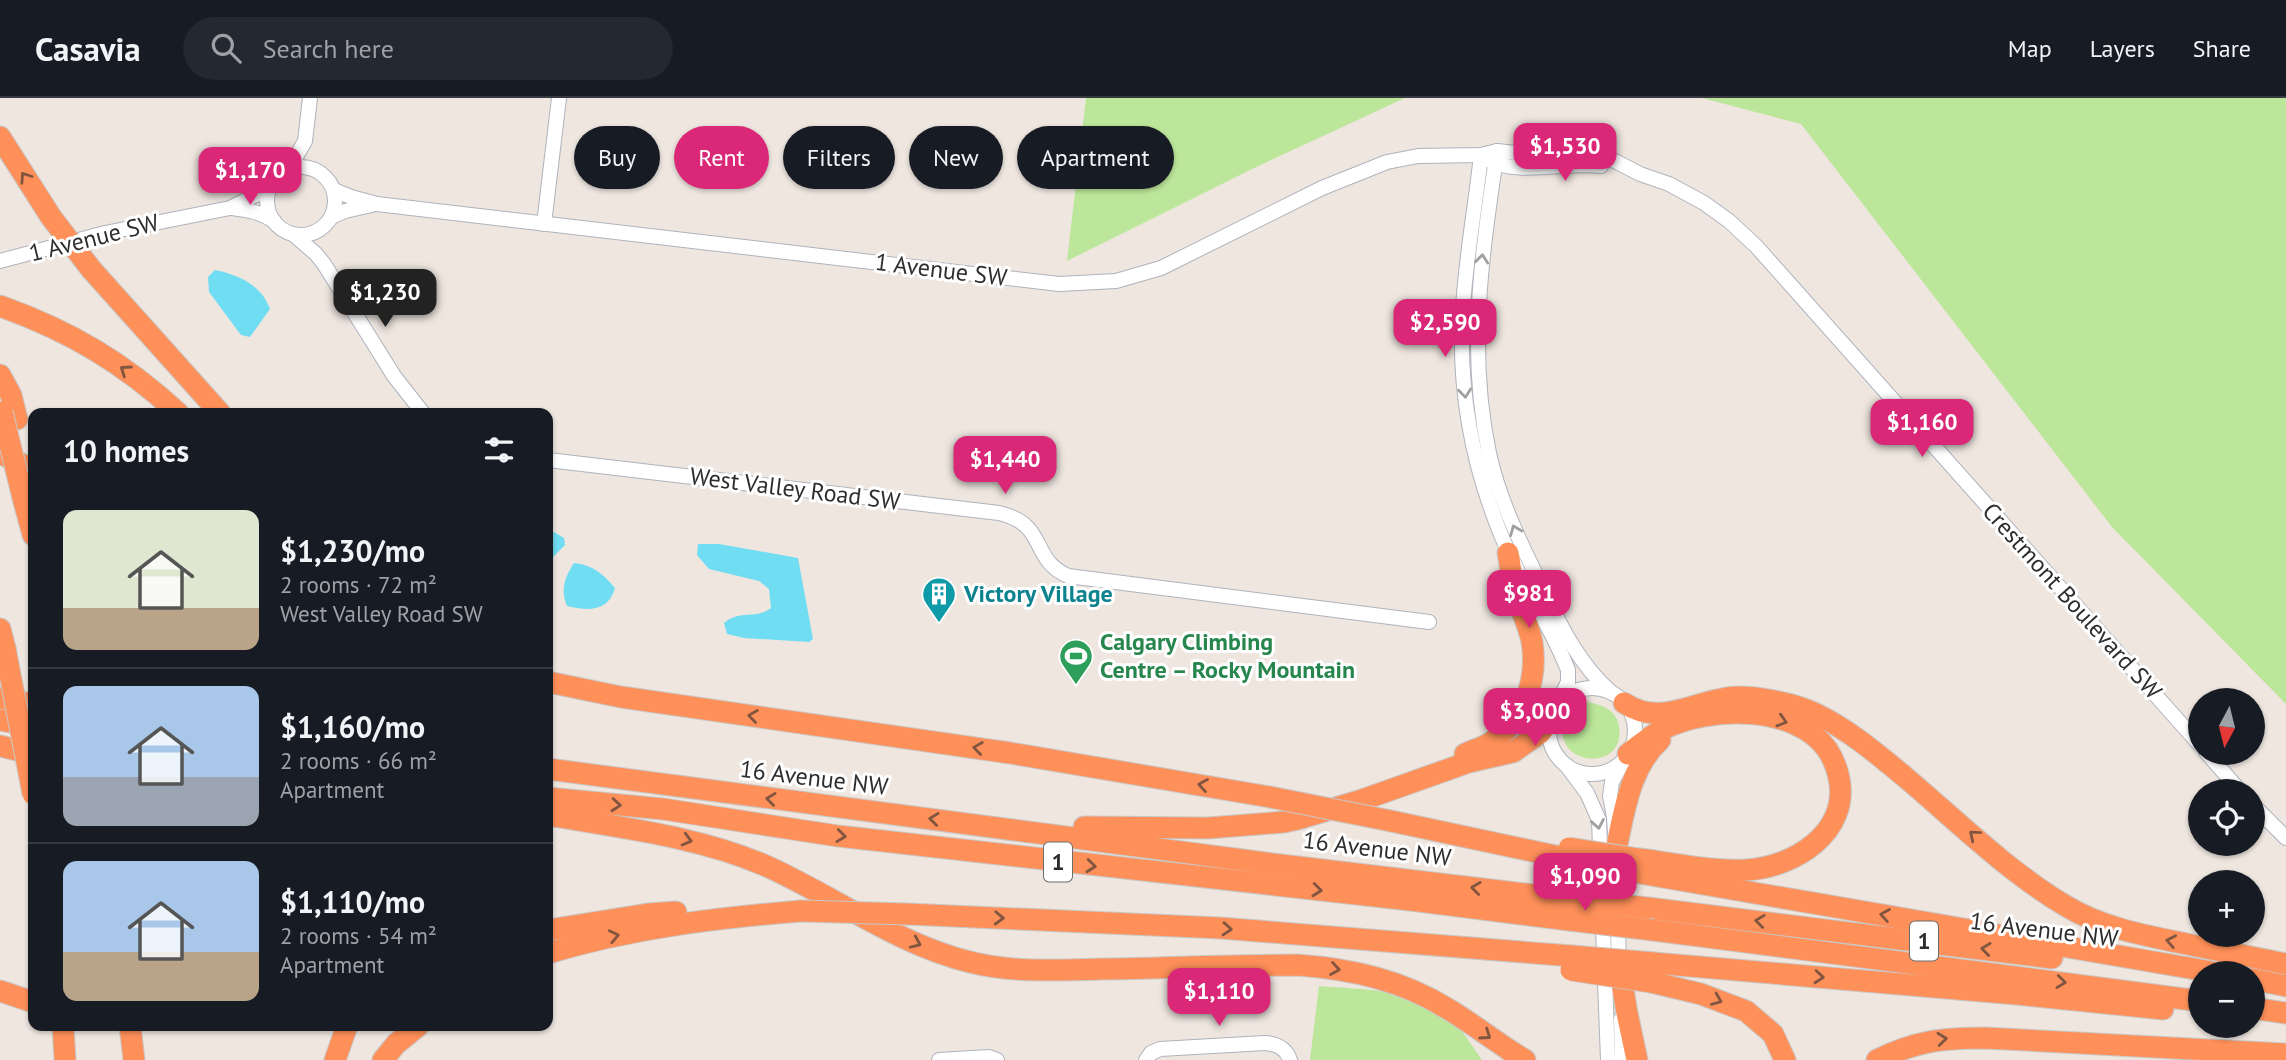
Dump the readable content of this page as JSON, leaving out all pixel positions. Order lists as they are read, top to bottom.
{
  "streets": {
    "highway": ["16 Avenue NW", "1"],
    "street": ["1 Avenue SW", "West Valley Road SW", "Crestmont Boulevard SW"]
  },
  "crossings": [
    ["1 Avenue SW", "Crestmont Boulevard SW"]
  ],
  "places": {
    "building": ["Victory Village"],
    "sports": ["Calgary Climbing Centre – Rocky Mountain"]
  },
  "north": "bottom",
  "page": {
    "header": "Casavia",
    "search": "Search here",
    "nav": ["Map", "Layers", "Share"],
    "price": [
      "$1,530",
      "$1,170",
      "$1,230",
      "$2,590",
      "$1,160",
      "$1,440",
      "$981",
      "$3,000",
      "$1,090",
      "$1,110"
    ],
    "chip": [
      "Buy",
      "Rent",
      "Filters",
      "New",
      "Apartment"
    ],
    "heading": "10 homes",
    "list": [
      {
        "name": "$1,230/mo",
        "note": "2 rooms · 72 m² · West Valley Road SW"
      },
      {
        "name": "$1,160/mo",
        "note": "2 rooms · 66 m² · Apartment"
      },
      {
        "name": "$1,110/mo",
        "note": "2 rooms · 54 m² · Apartment"
      }
    ],
    "map_buttons": ["+", "−"]
  }
}
